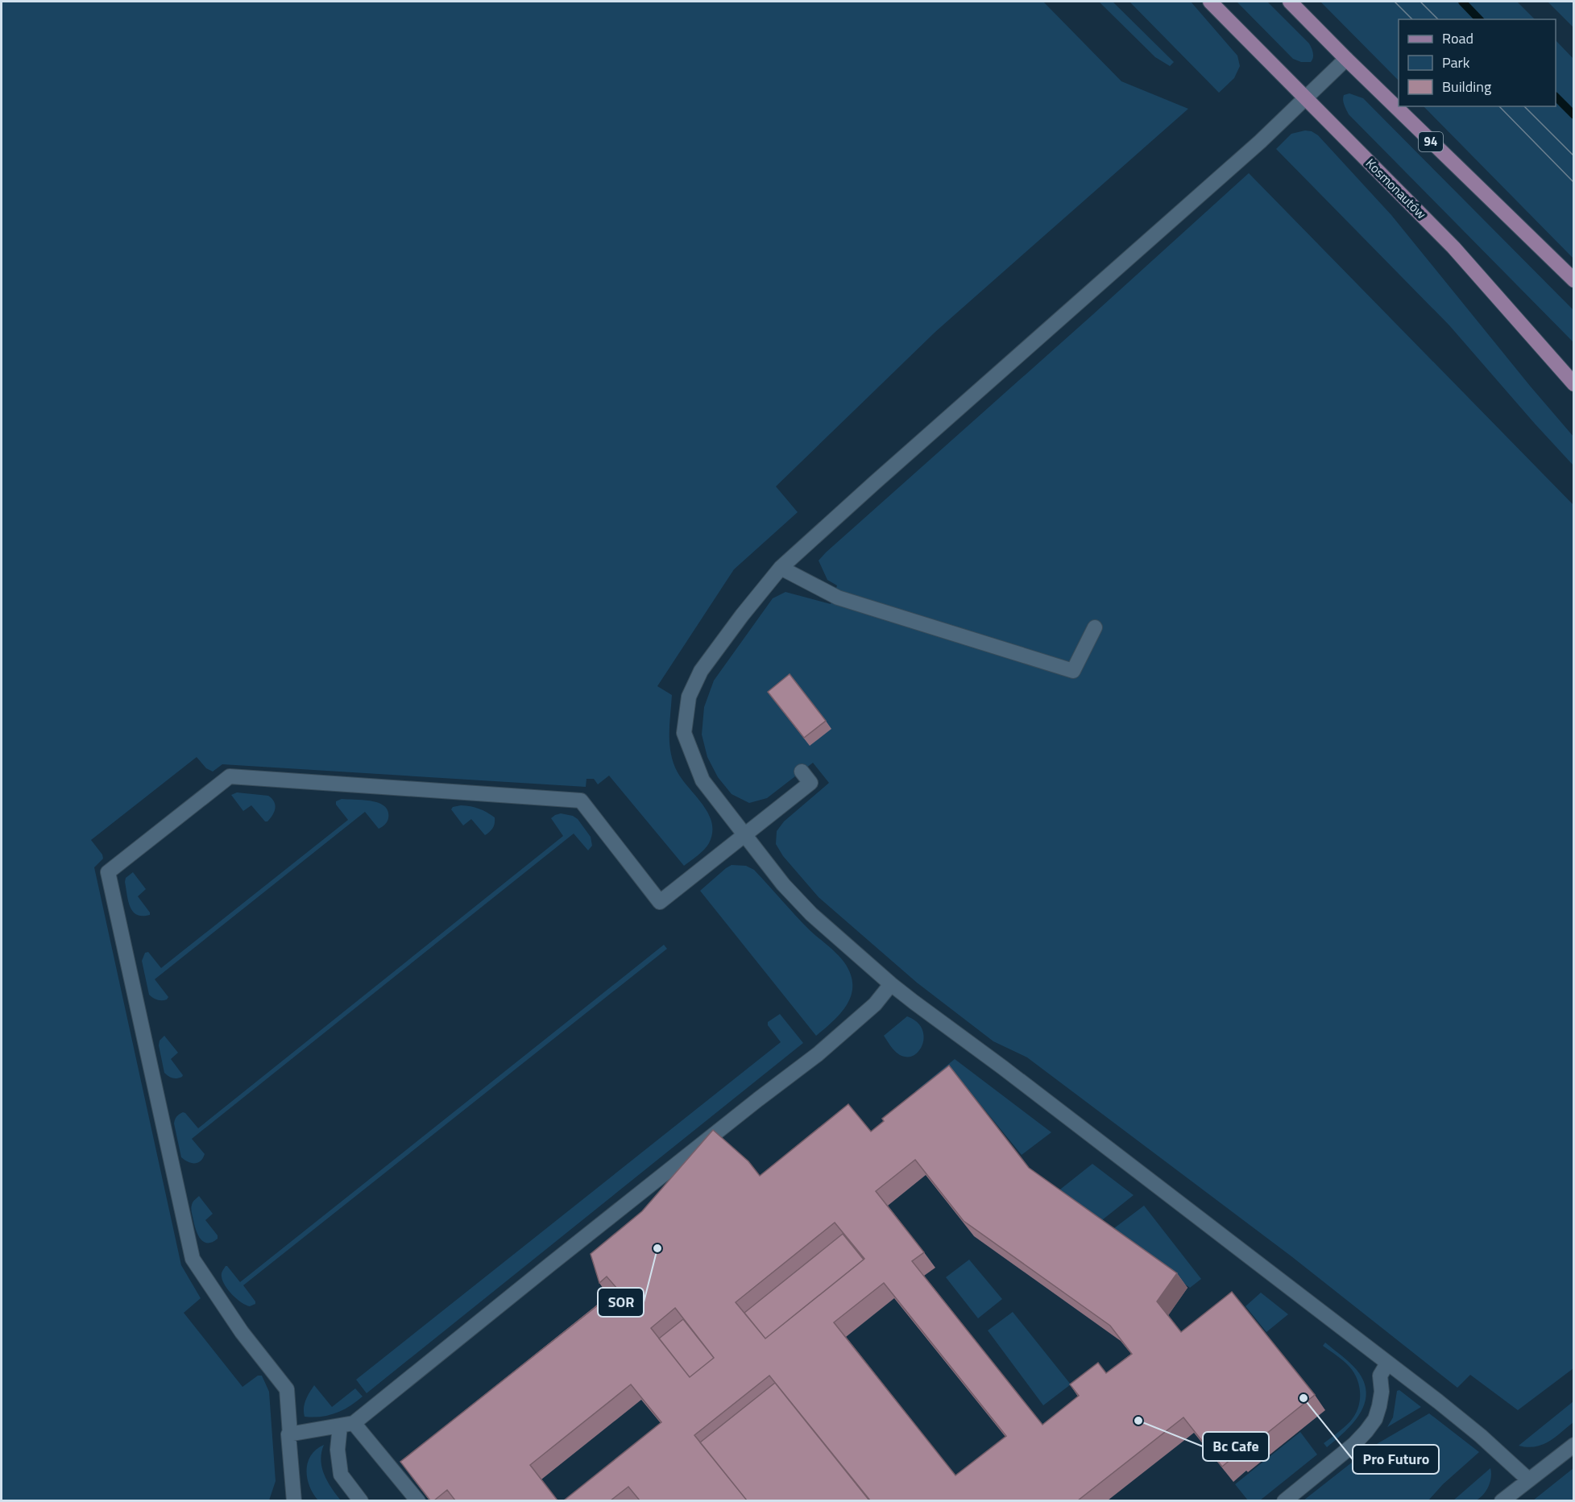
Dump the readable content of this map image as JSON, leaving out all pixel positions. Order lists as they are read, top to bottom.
{
  "streets": {
    "main road": ["94", "Kosmonautów"]
  },
  "places": ["SOR", "Pro Futuro", "Bc Cafe"],
  "legend": ["Road", "Park", "Building"]
}
